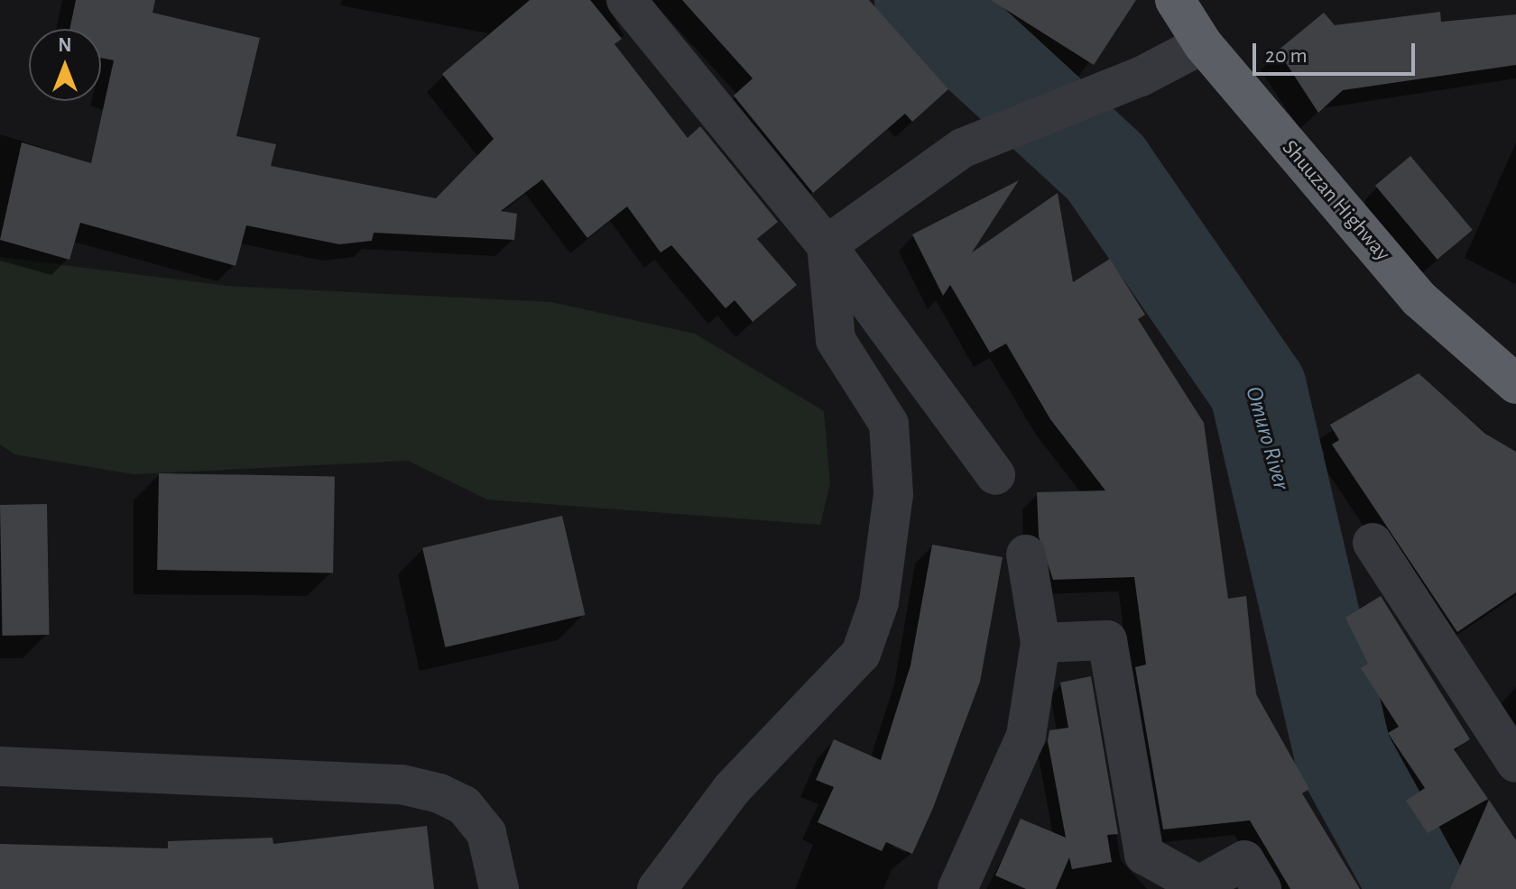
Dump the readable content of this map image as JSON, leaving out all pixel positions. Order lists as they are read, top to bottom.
{
  "streets": {
    "highway": ["Shuuzan Highway"]
  },
  "water": ["Omuro River"],
  "scale_bar": "20 m",
  "north": "top"
}
